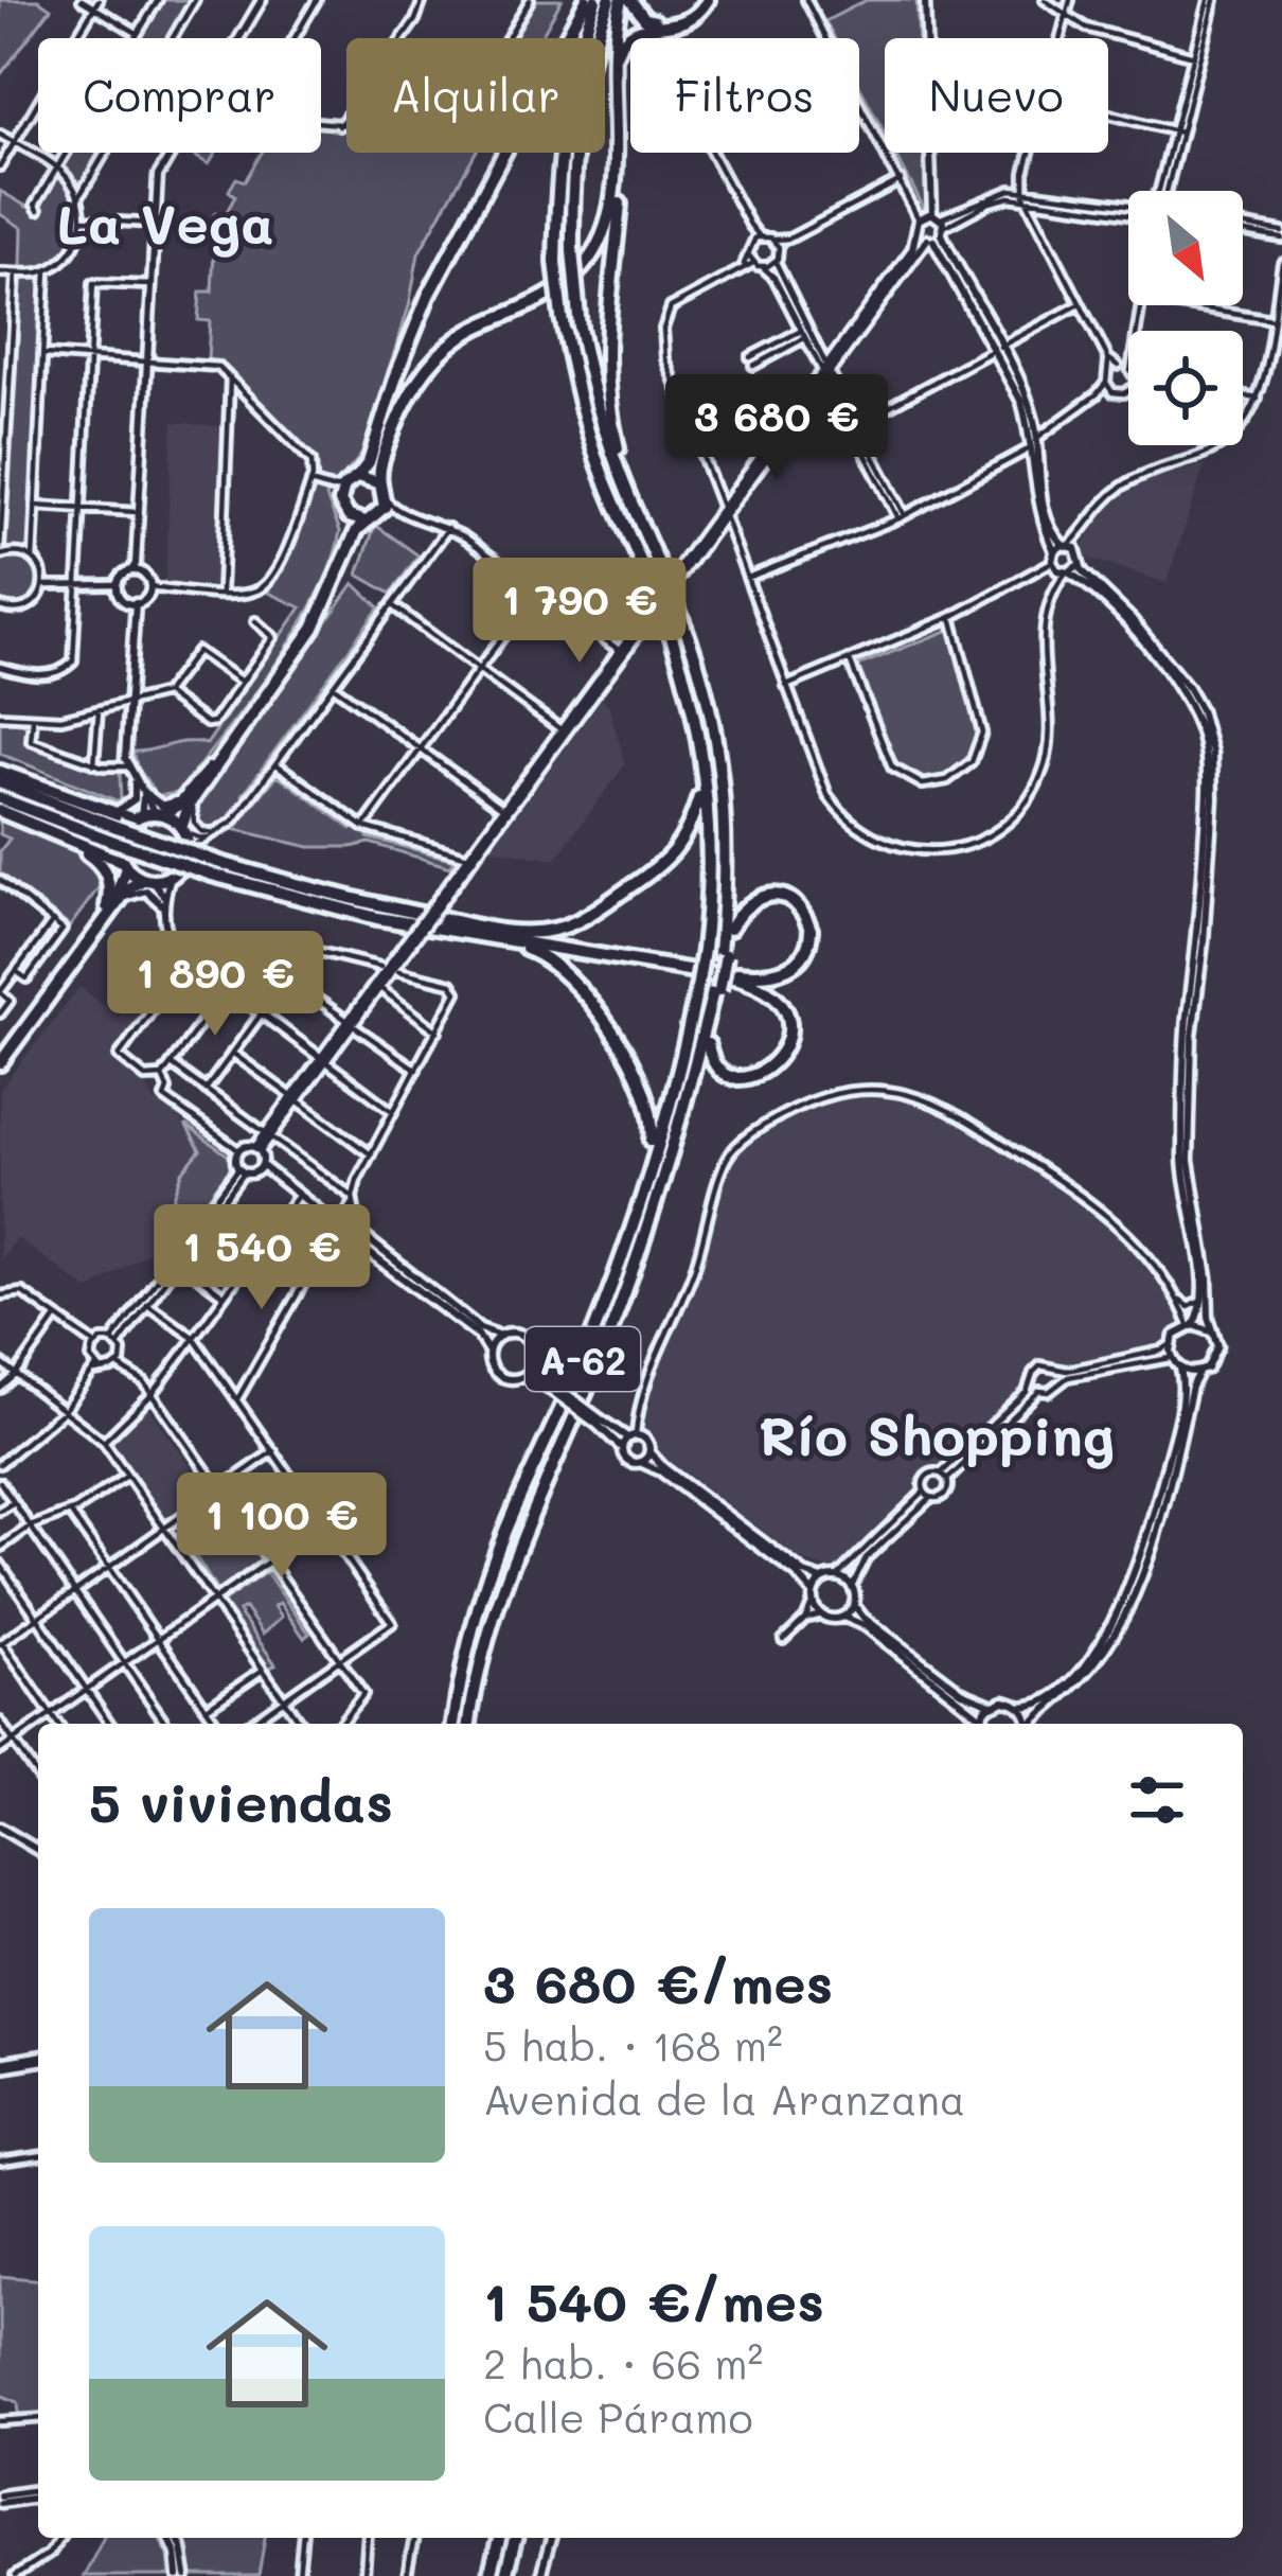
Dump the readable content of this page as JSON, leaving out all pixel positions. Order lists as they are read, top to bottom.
{
  "streets": {
    "highway": ["A-62"]
  },
  "districts": ["La Vega", "Río Shopping"],
  "north": "bottom right",
  "page": {
    "chip": [
      "Comprar",
      "Alquilar",
      "Filtros",
      "Nuevo"
    ],
    "price": [
      "3 680 €",
      "1 790 €",
      "1 890 €",
      "1 540 €",
      "1 100 €"
    ],
    "heading": "5 viviendas",
    "list": [
      {
        "name": "3 680 €/mes",
        "note": "5 hab. · 168 m² · Avenida de la Aranzana"
      },
      {
        "name": "1 540 €/mes",
        "note": "2 hab. · 66 m² · Calle Páramo"
      }
    ]
  }
}
